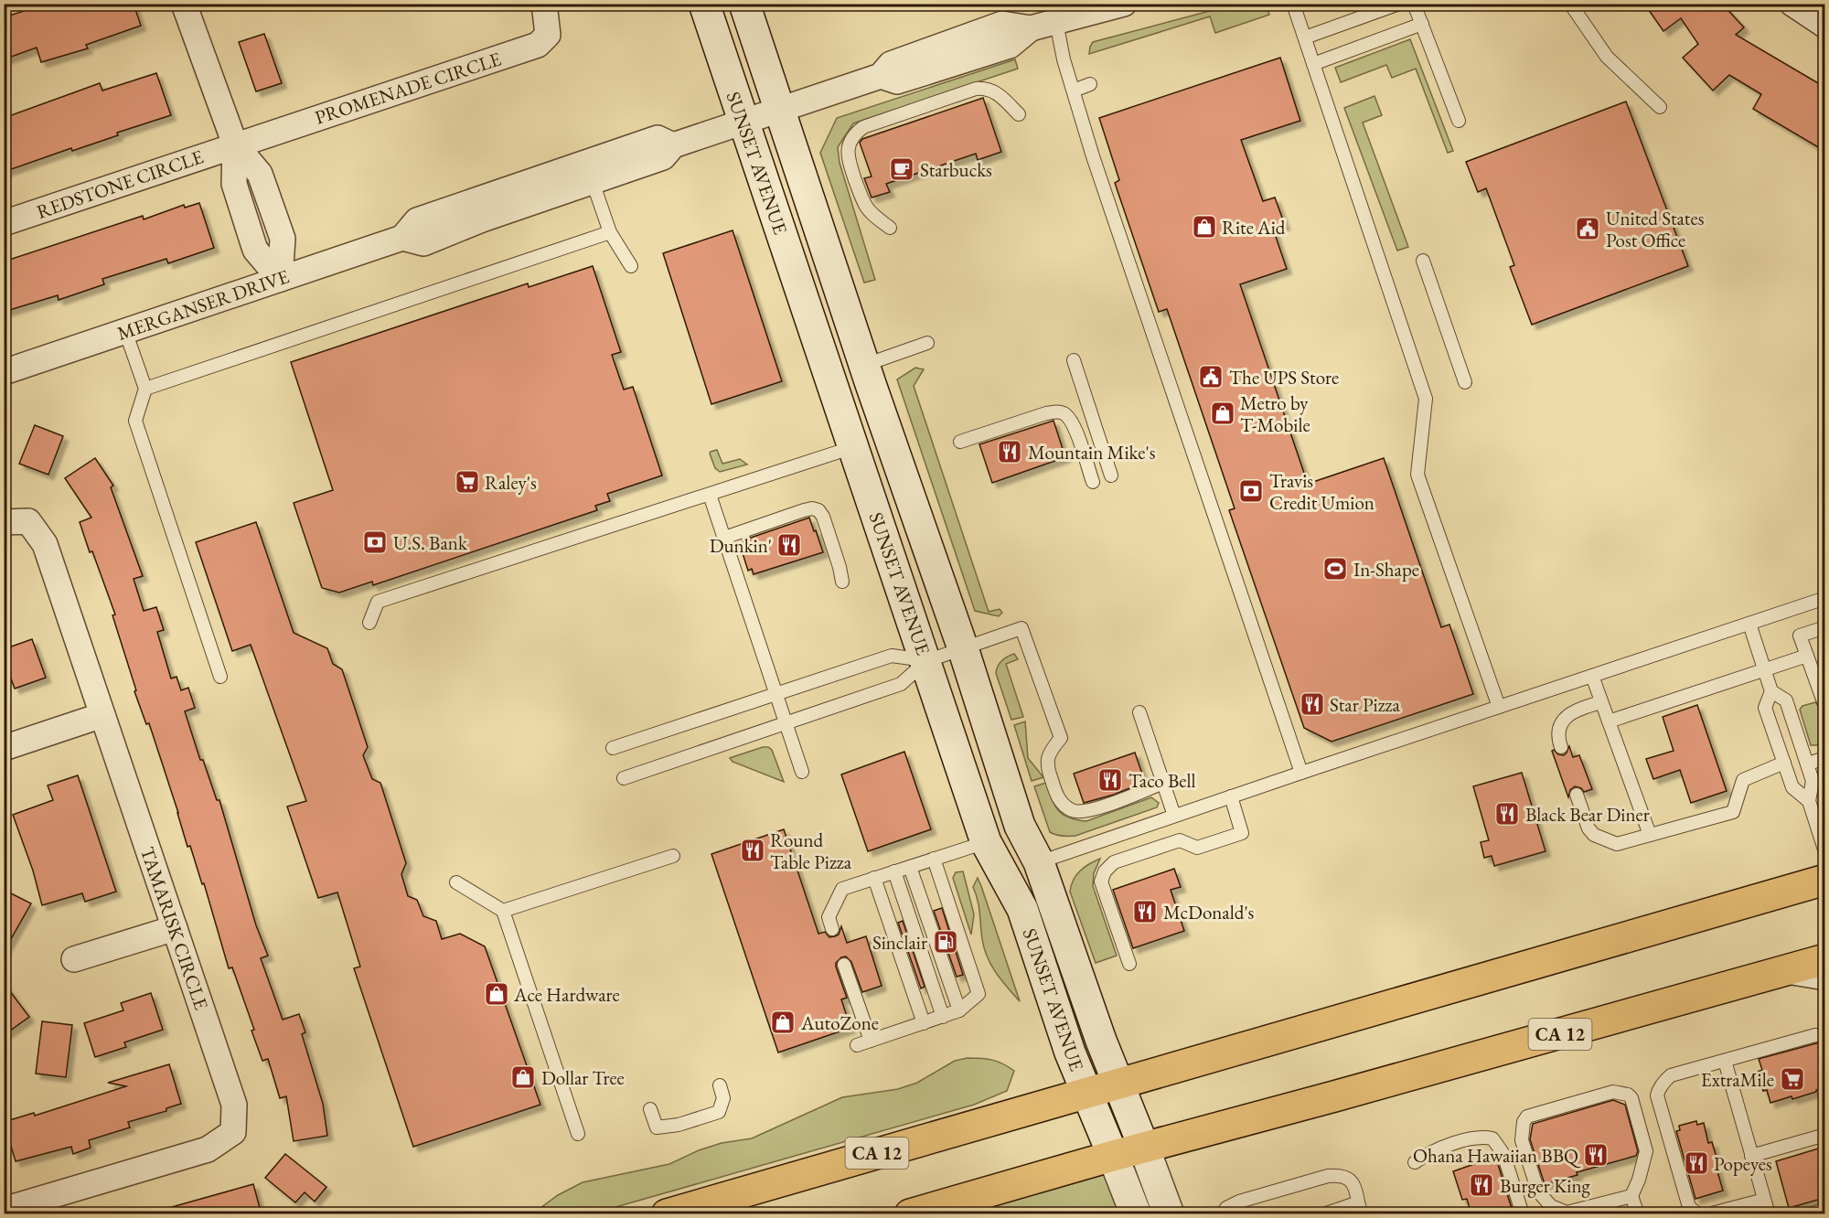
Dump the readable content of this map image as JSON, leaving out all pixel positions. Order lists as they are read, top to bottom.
{
  "streets": {
    "highway": ["CA 12"],
    "main road": ["SUNSET AVENUE"],
    "street": [
      "PROMENADE CIRCLE",
      "REDSTONE CIRCLE",
      "MERGANSER DRIVE",
      "TAMARISK CIRCLE"
    ]
  },
  "crossings": [
    ["PROMENADE CIRCLE", "REDSTONE CIRCLE"],
    ["SUNSET AVENUE", "MERGANSER DRIVE"],
    ["SUNSET AVENUE", "CA 12"]
  ],
  "places": {
    "cafe": ["Starbucks"],
    "shop": [
      "Rite Aid",
      "Metro by T-Mobile",
      "Ace Hardware",
      "AutoZone",
      "Dollar Tree"
    ],
    "public building": ["United States Post Office", "The UPS Store"],
    "restaurant": [
      "Mountain Mike's",
      "Dunkin'",
      "Star Pizza",
      "Taco Bell",
      "Black Bear Diner",
      "Round Table Pizza",
      "McDonald's",
      "Ohana Hawaiian BBQ",
      "Popeyes",
      "Burger King"
    ],
    "supermarket": ["Raley's", "ExtraMile"],
    "bank": ["Travis Credit Umion", "U.S. Bank"],
    "sports": ["In-Shape"],
    "fuel station": ["Sinclair"]
  }
}
